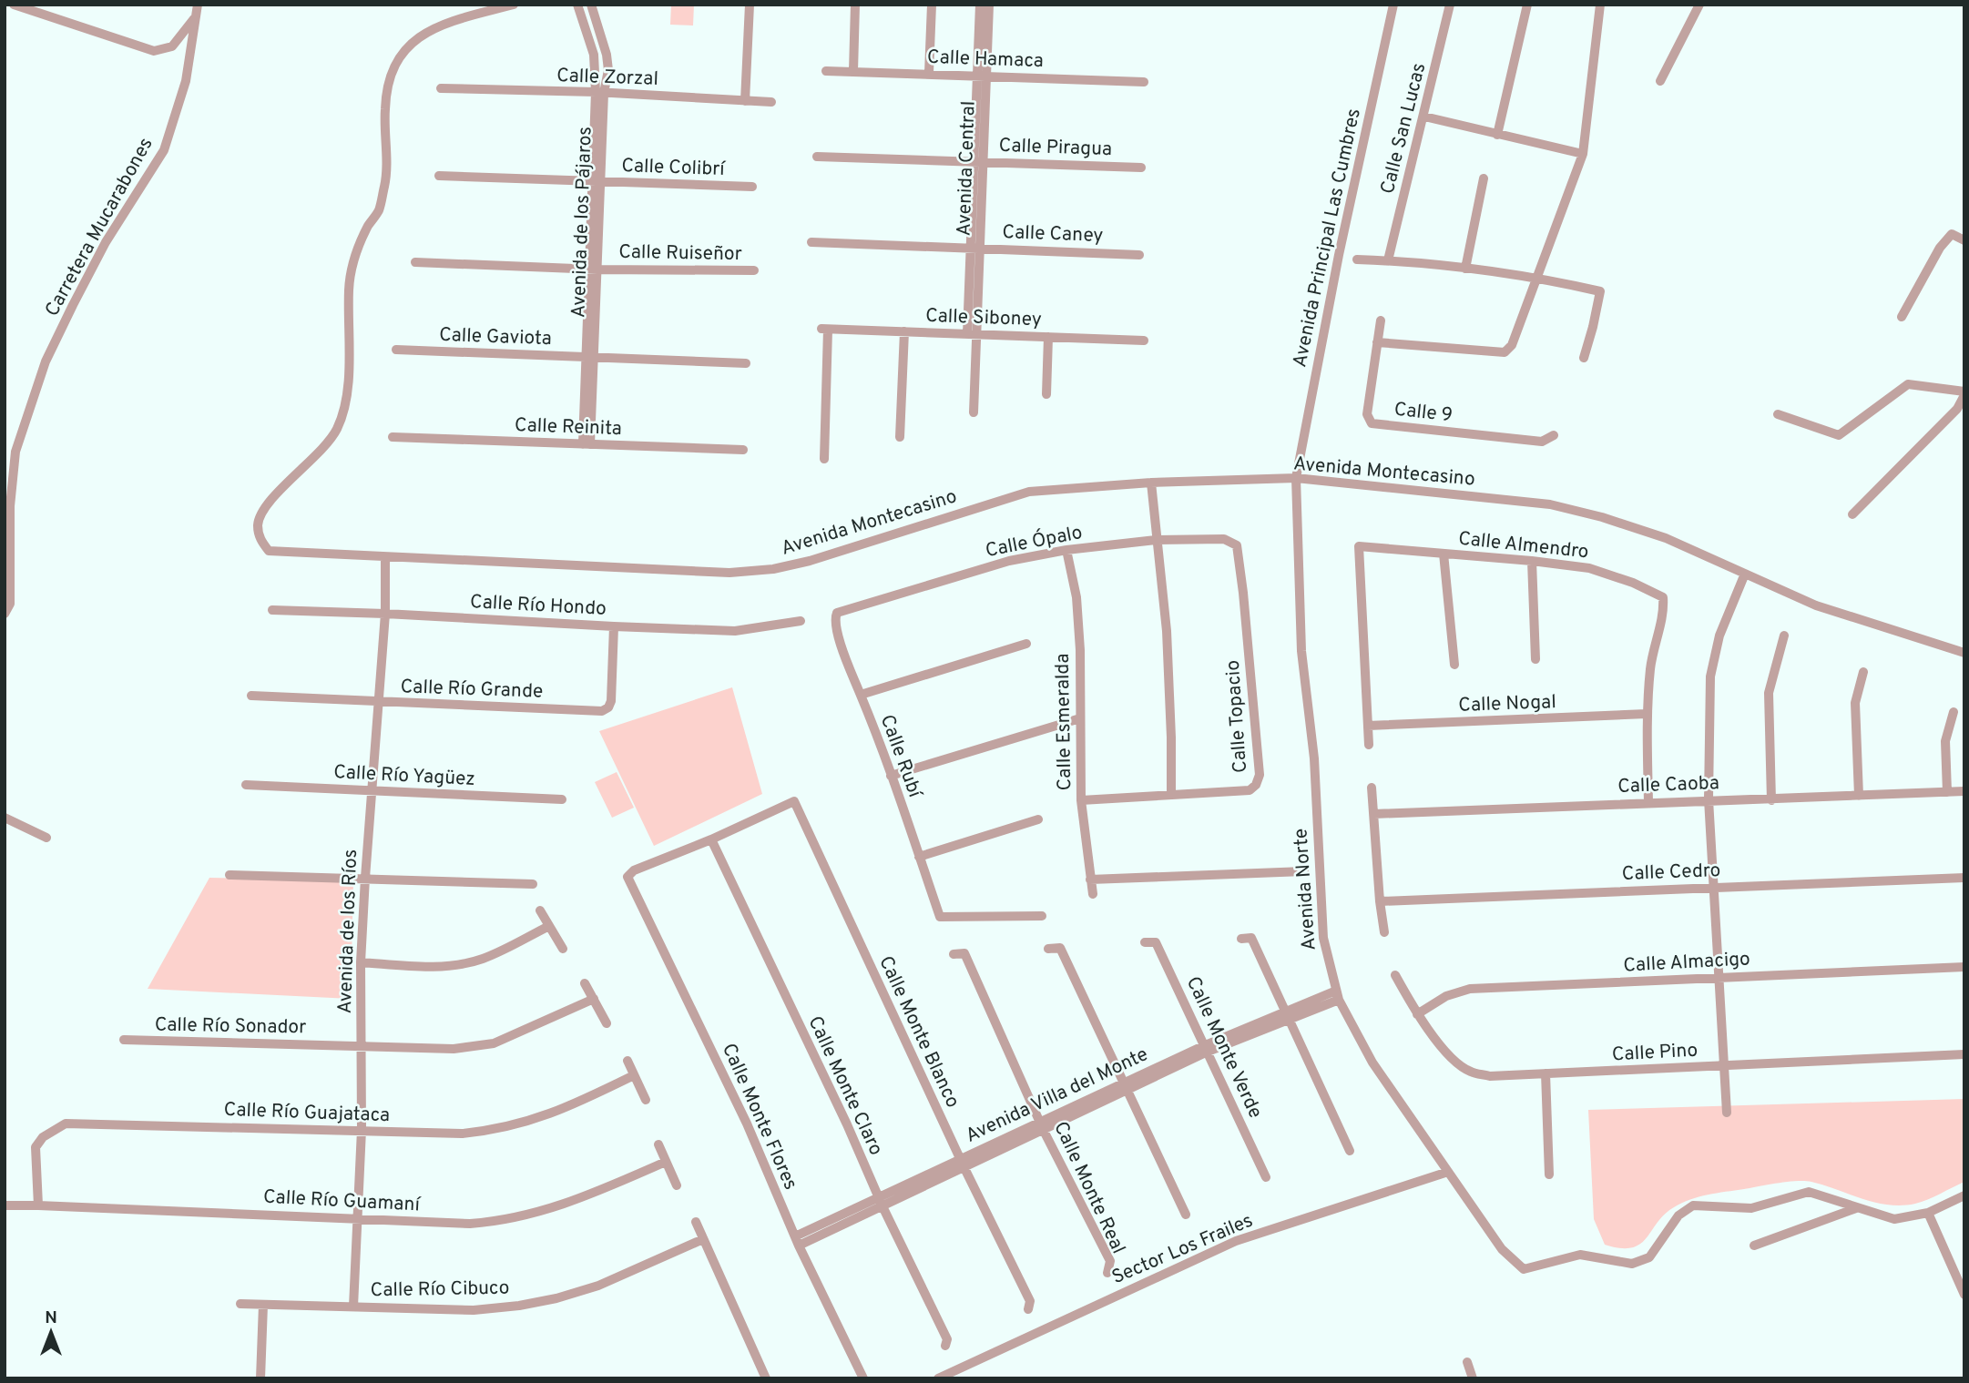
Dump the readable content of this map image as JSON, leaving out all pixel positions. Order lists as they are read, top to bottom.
{
  "streets": {
    "street": [
      "Calle Hamaca",
      "Calle Zorzal",
      "Calle San Lucas",
      "Calle Piragua",
      "Calle Colibrí",
      "Avenida Central",
      "Avenida de los Pájaros",
      "Carretera Mucarabones",
      "Calle Caney",
      "Avenida Principal Las Cumbres",
      "Calle Ruiseñor",
      "Calle Siboney",
      "Calle Gaviota",
      "Calle 9",
      "Calle Reinita",
      "Avenida Montecasino",
      "Calle Ópalo",
      "Calle Almendro",
      "Calle Río Hondo",
      "Calle Río Grande",
      "Calle Nogal",
      "Calle Topacio",
      "Calle Esmeralda",
      "Calle Rubí",
      "Calle Río Yagüez",
      "Calle Caoba",
      "Calle Cedro",
      "Avenida Norte",
      "Avenida de los Ríos",
      "Calle Almacigo",
      "Calle Río Sonador",
      "Calle Monte Blanco",
      "Calle Monte Verde",
      "Calle Pino",
      "Calle Monte Claro",
      "Avenida Villa del Monte",
      "Calle Río Guajataca",
      "Calle Monte Flores",
      "Calle Monte Real",
      "Calle Río Guamaní",
      "Sector Los Frailes",
      "Calle Río Cibuco"
    ]
  },
  "crossings": [
    ["Calle Hamaca", "Avenida Central"],
    ["Calle Zorzal", "Avenida de los Pájaros"],
    ["Calle Piragua", "Avenida Central"],
    ["Calle Colibrí", "Avenida de los Pájaros"],
    ["Avenida Central", "Calle Caney"],
    ["Avenida Central", "Calle Siboney"],
    ["Avenida de los Pájaros", "Calle Ruiseñor"],
    ["Avenida de los Pájaros", "Calle Gaviota"],
    ["Avenida de los Pájaros", "Calle Reinita"],
    ["Avenida Principal Las Cumbres", "Avenida Montecasino"],
    ["Avenida Principal Las Cumbres", "Avenida Norte"],
    ["Avenida Montecasino", "Avenida Norte"],
    ["Avenida Montecasino", "Avenida de los Ríos"],
    ["Calle Ópalo", "Calle Topacio"],
    ["Calle Ópalo", "Calle Esmeralda"],
    ["Calle Ópalo", "Calle Rubí"],
    ["Calle Almendro", "Calle Nogal"],
    ["Calle Almendro", "Calle Caoba"],
    ["Calle Río Hondo", "Calle Río Grande"],
    ["Calle Río Hondo", "Avenida de los Ríos"],
    ["Calle Río Grande", "Avenida de los Ríos"],
    ["Calle Topacio", "Calle Esmeralda"],
    ["Calle Río Yagüez", "Avenida de los Ríos"],
    ["Avenida Norte", "Avenida Villa del Monte"],
    ["Avenida Norte", "Sector Los Frailes"],
    ["Avenida de los Ríos", "Calle Río Sonador"],
    ["Avenida de los Ríos", "Calle Río Guajataca"],
    ["Avenida de los Ríos", "Calle Río Guamaní"],
    ["Avenida de los Ríos", "Calle Río Cibuco"],
    ["Calle Almacigo", "Calle Pino"],
    ["Calle Monte Blanco", "Calle Monte Claro"],
    ["Calle Monte Blanco", "Avenida Villa del Monte"],
    ["Calle Monte Blanco", "Calle Monte Flores"],
    ["Calle Monte Verde", "Avenida Villa del Monte"],
    ["Calle Monte Claro", "Avenida Villa del Monte"],
    ["Calle Monte Claro", "Calle Monte Flores"],
    ["Avenida Villa del Monte", "Calle Monte Flores"],
    ["Avenida Villa del Monte", "Calle Monte Real"],
    ["Calle Río Guajataca", "Calle Río Guamaní"]
  ],
  "north": "top"
}
